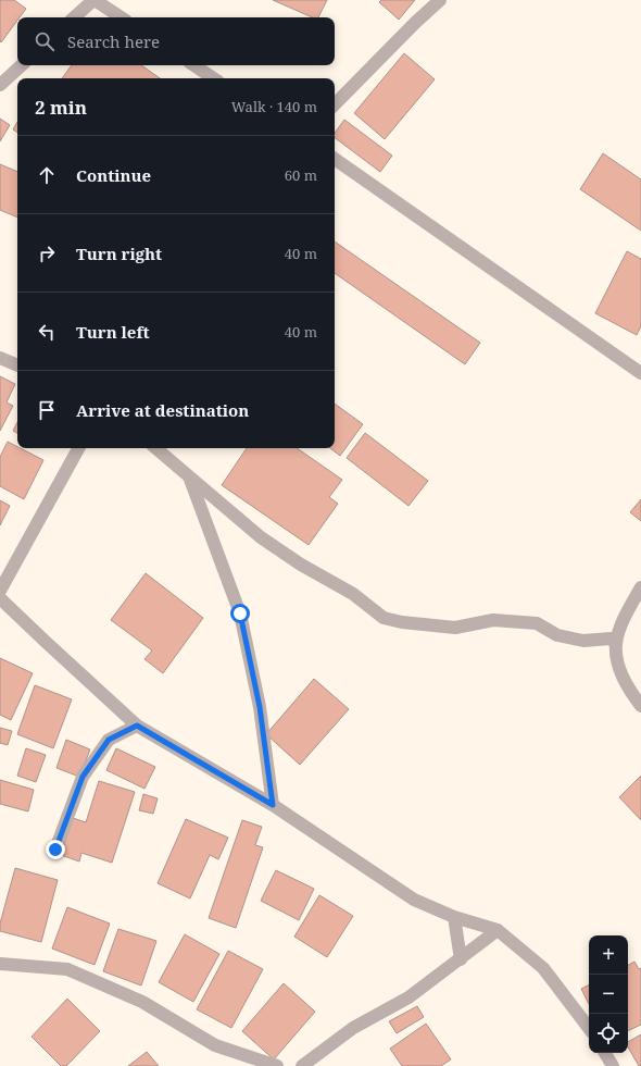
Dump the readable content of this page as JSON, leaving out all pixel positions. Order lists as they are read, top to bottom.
{
  "page": {
    "search": "Search here",
    "heading": ["2 min", "Walk · 140 m"],
    "list": [
      ["Continue", "60 m"],
      ["Turn right", "40 m"],
      ["Turn left", "40 m"],
      "Arrive at destination"
    ],
    "map_buttons": ["+", "−"]
  }
}
